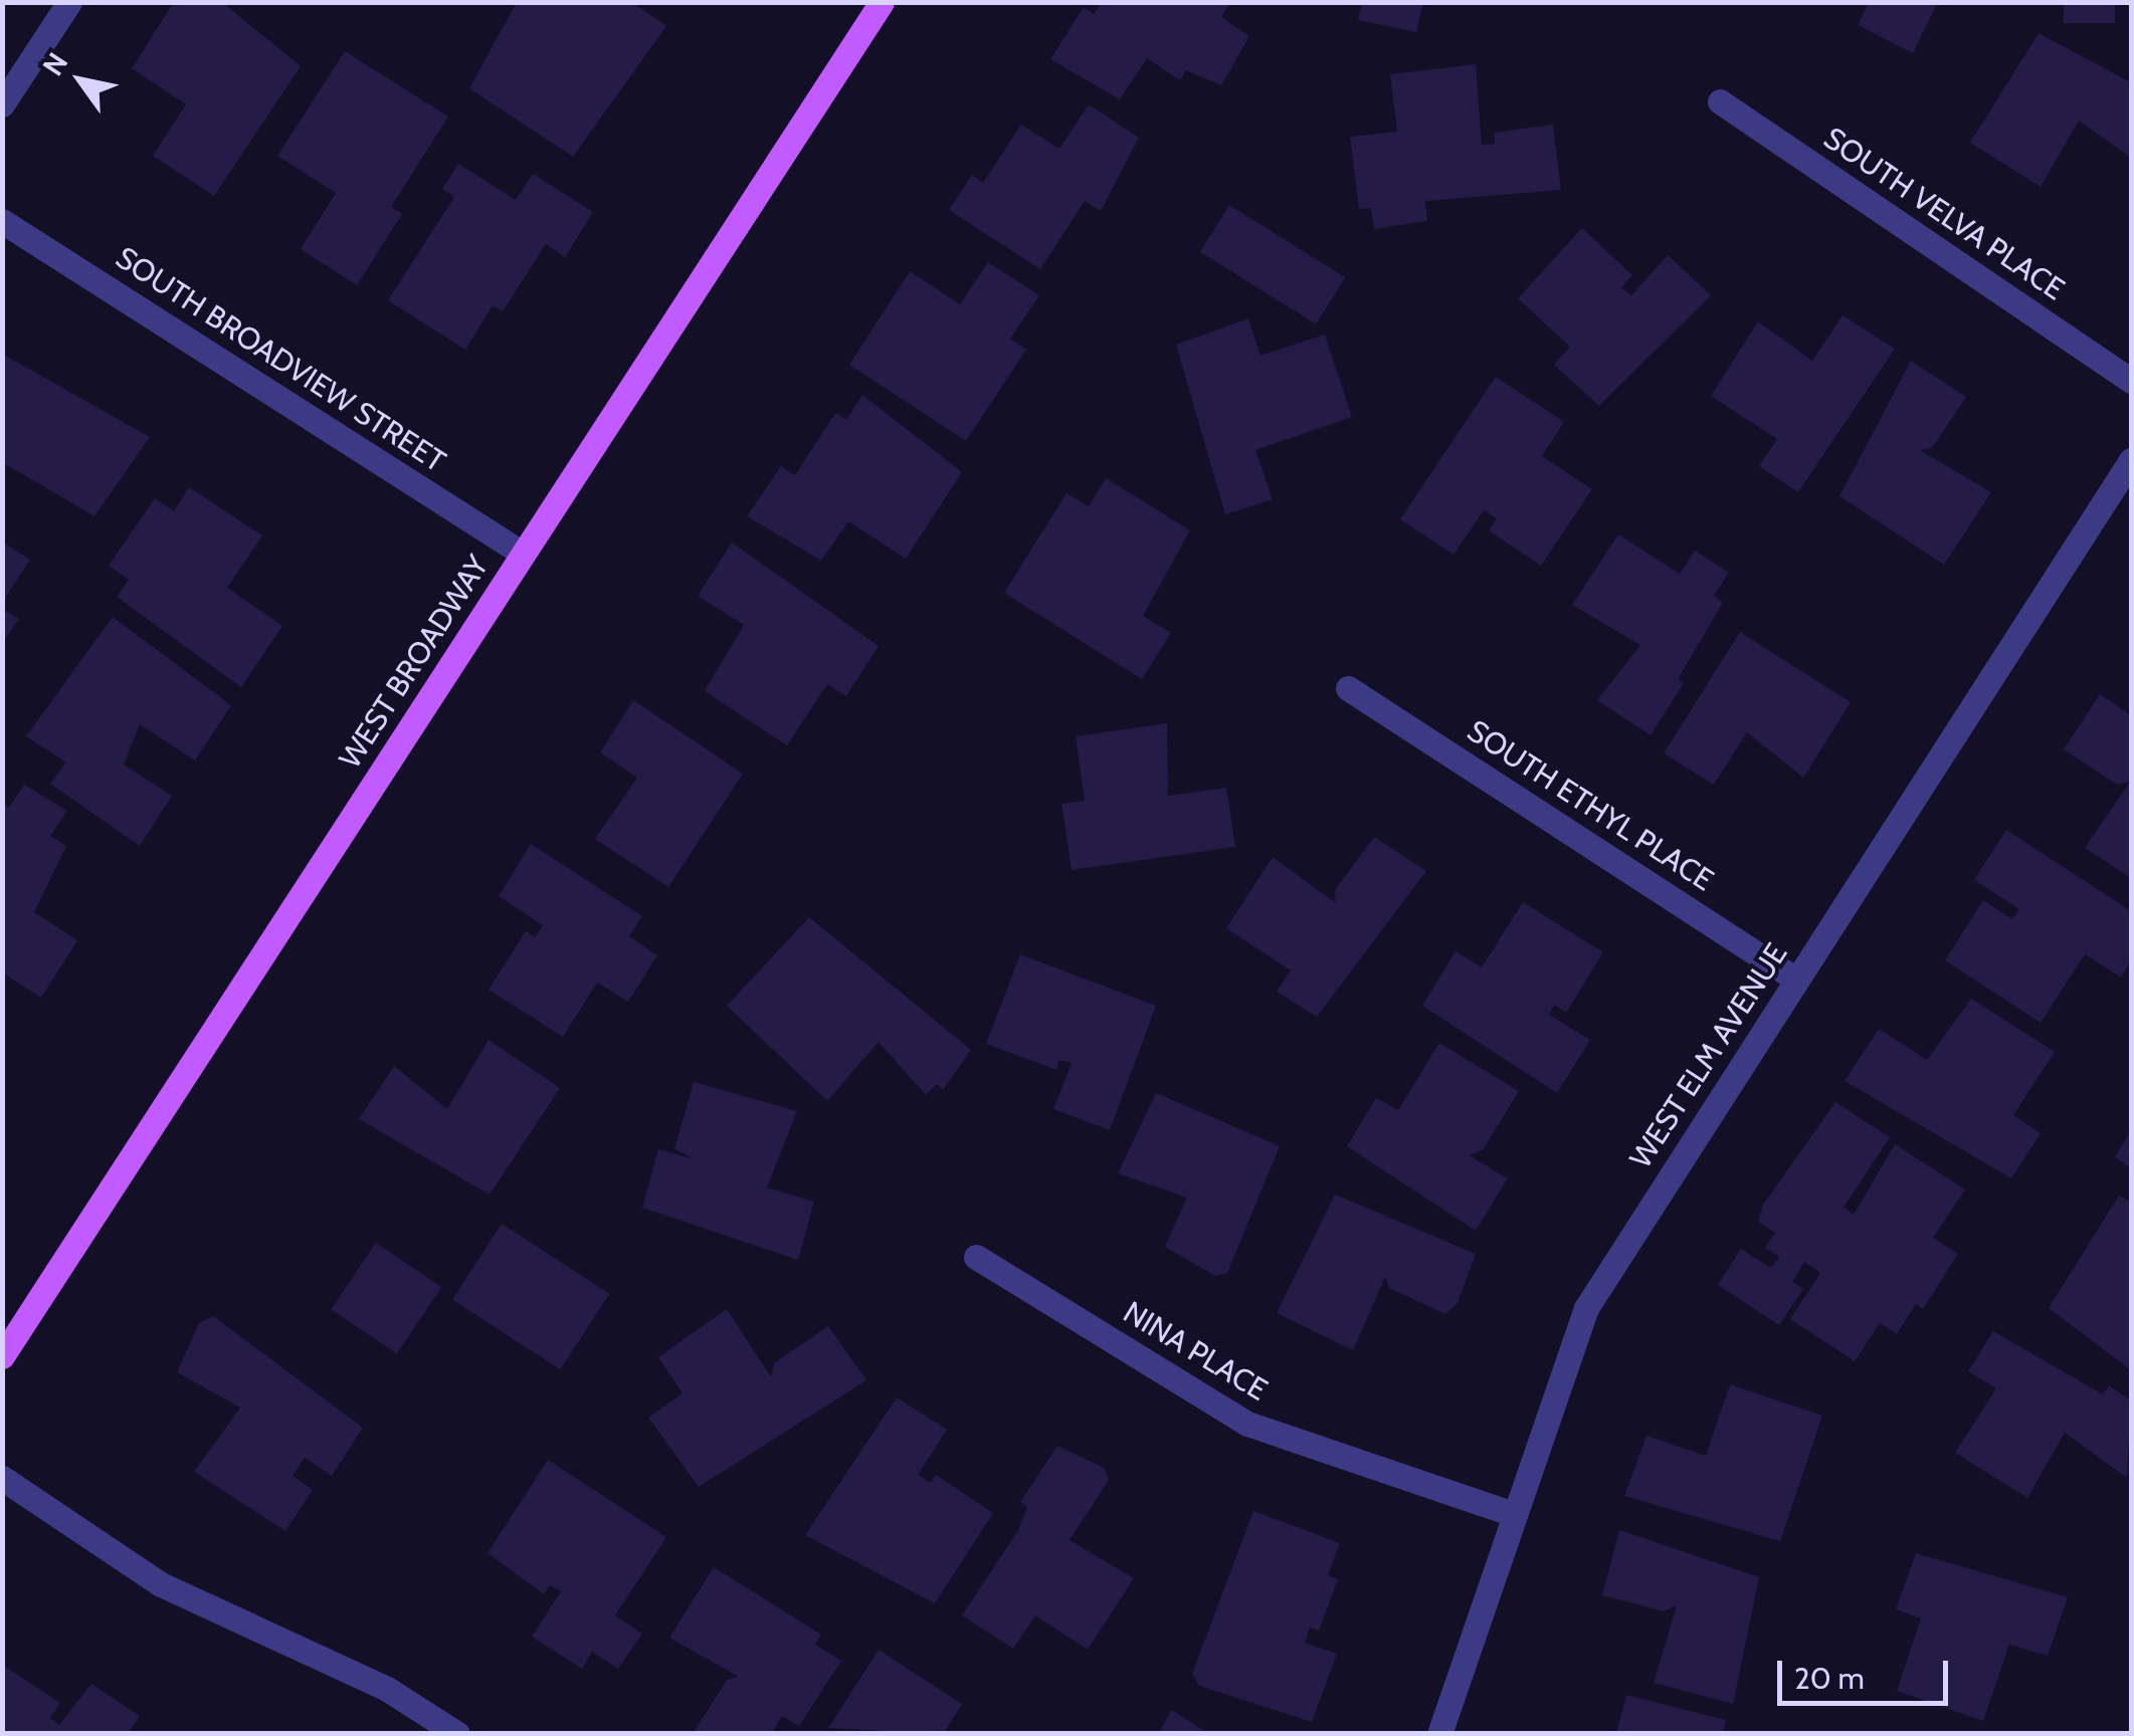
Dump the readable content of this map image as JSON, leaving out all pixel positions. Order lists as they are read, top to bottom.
{
  "streets": {
    "main road": ["WEST BROADWAY"],
    "street": [
      "SOUTH VELVA PLACE",
      "SOUTH BROADVIEW STREET",
      "SOUTH ETHYL PLACE",
      "WEST ELM AVENUE",
      "NINA PLACE"
    ]
  },
  "crossings": [
    ["SOUTH BROADVIEW STREET", "WEST BROADWAY"],
    ["SOUTH ETHYL PLACE", "WEST ELM AVENUE"],
    ["WEST ELM AVENUE", "NINA PLACE"]
  ],
  "scale_bar": "20 m",
  "north": "top left"
}
